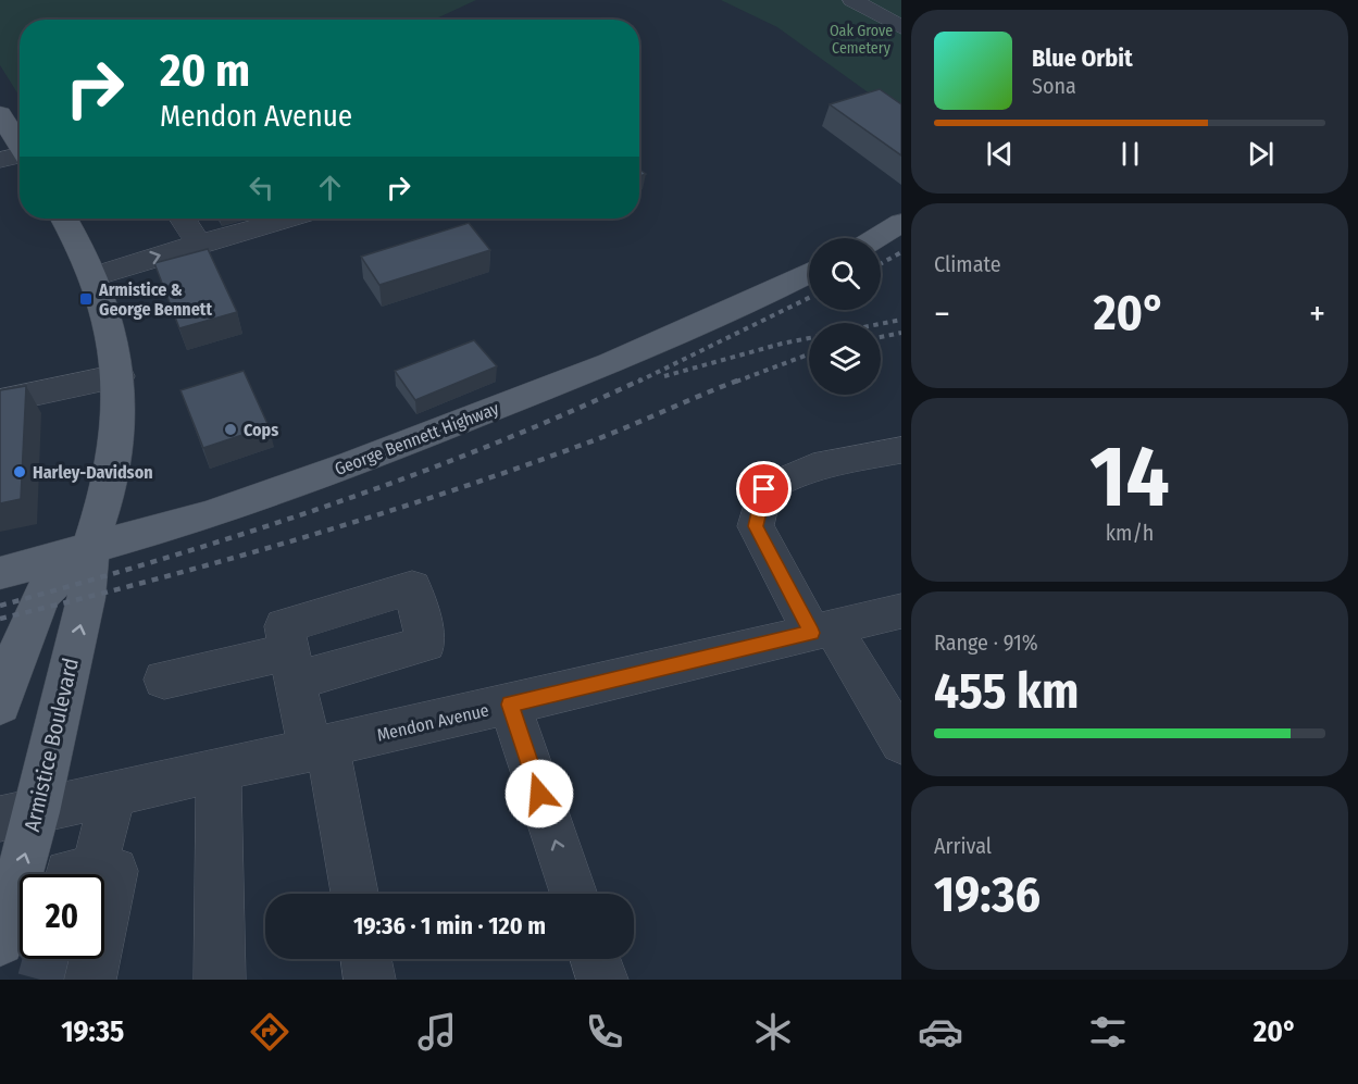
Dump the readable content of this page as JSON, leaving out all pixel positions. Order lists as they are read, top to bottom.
{
  "streets": {
    "main road": ["George Bennett Highway", "Armistice Boulevard"],
    "street": ["Mendon Avenue"]
  },
  "crossings": [
    ["George Bennett Highway", "Armistice Boulevard"],
    ["Mendon Avenue", "Armistice Boulevard"]
  ],
  "parks": ["Oak Grove Cemetery"],
  "places": {
    "transit": ["Armistice & George Bennett"],
    "other": ["Cops", "Harley-Davidson"]
  },
  "page": {
    "turn": ["20 m", "Mendon Avenue"],
    "song": ["Blue Orbit", "Sona"],
    "tile": [
      "Climate",
      ["14", "km/h"],
      ["Range · 91%", "455 km"],
      ["Arrival", "19:36"]
    ],
    "heat": ["−", "20°", "+"],
    "limit": "20",
    "trip": "19:36 · 1 min · 120 m",
    "tabs": ["19:35", "20°"]
  }
}
